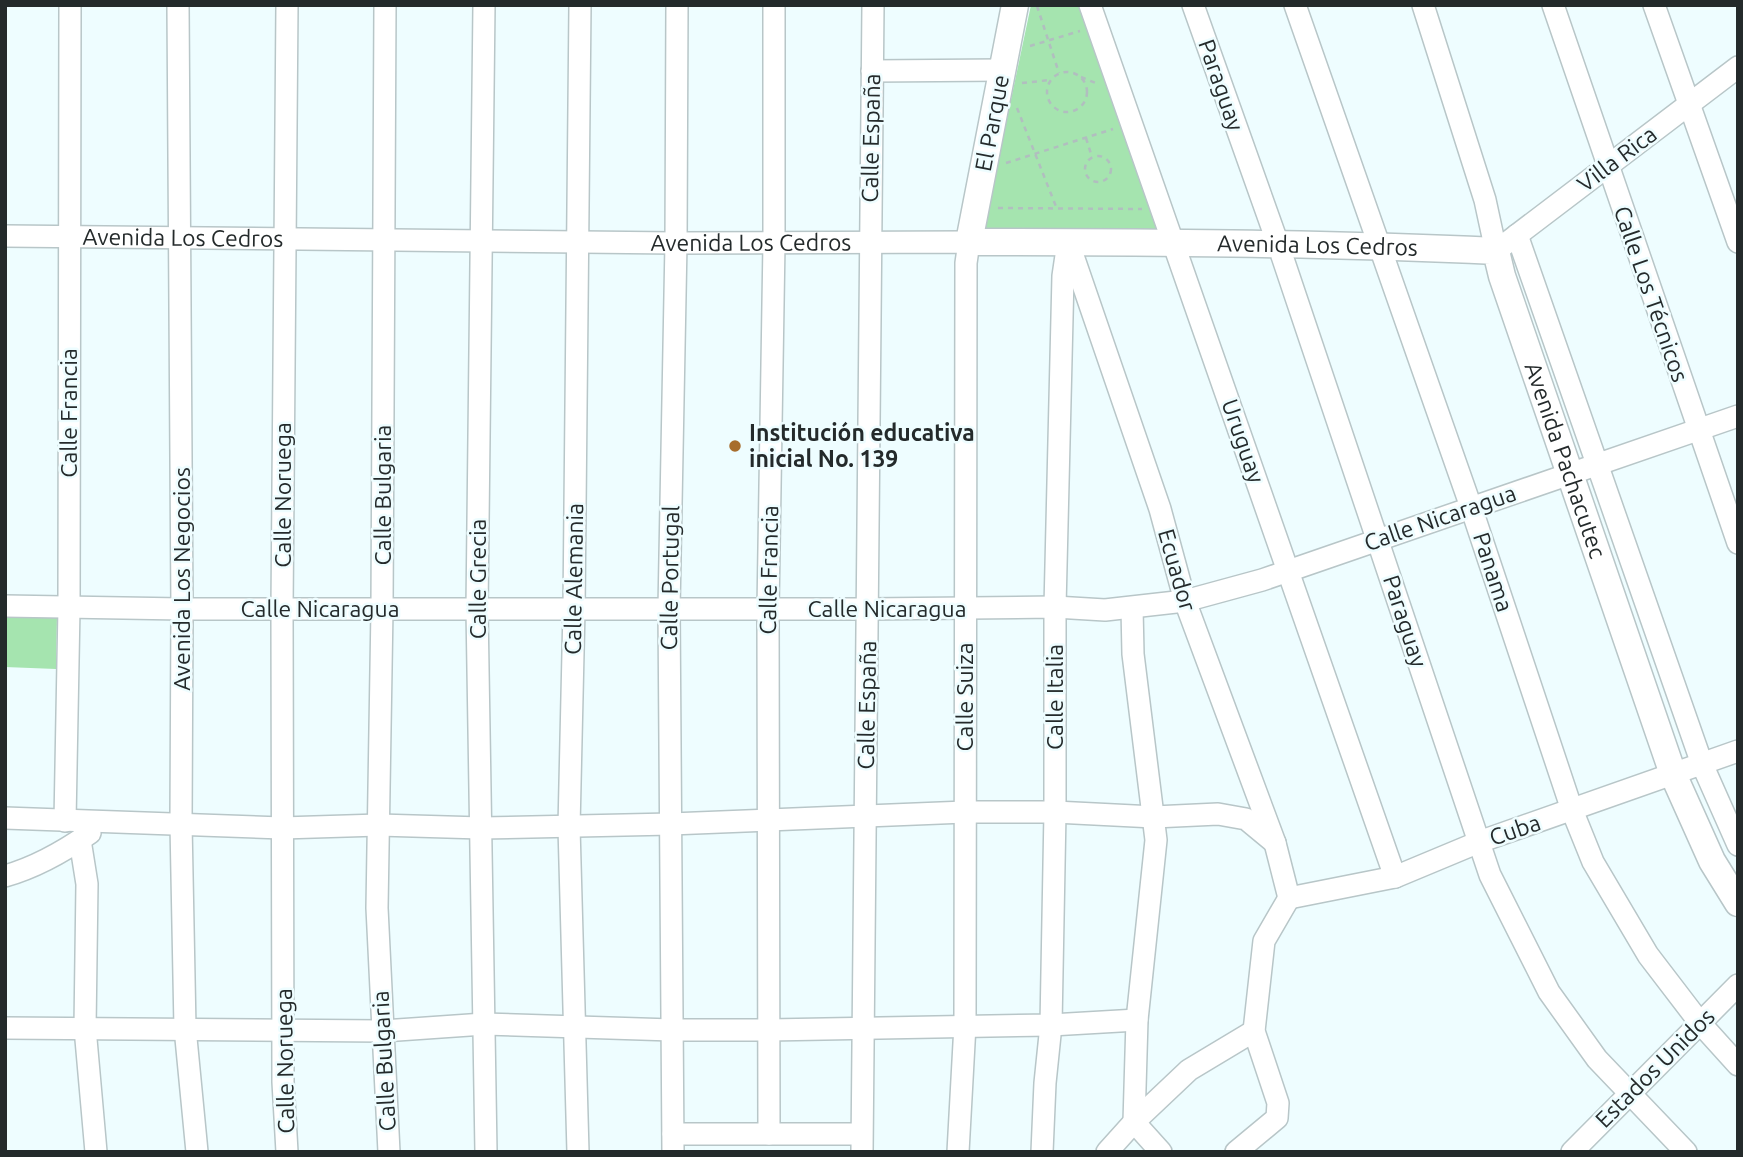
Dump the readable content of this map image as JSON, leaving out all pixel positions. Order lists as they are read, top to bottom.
{
  "streets": {
    "main road": ["El Parque", "Avenida Los Cedros", "Avenida Pachacutec"],
    "street": [
      "Paraguay",
      "Calle España",
      "Villa Rica",
      "Calle Los Técnicos",
      "Calle Francia",
      "Uruguay",
      "Calle Noruega",
      "Calle Bulgaria",
      "Calle Nicaragua",
      "Ecuador",
      "Panama",
      "Calle Portugal",
      "Avenida Los Negocios",
      "Calle Grecia",
      "Calle Alemania",
      "Calle Suiza",
      "Calle Italia",
      "Cuba",
      "Estados Unidos"
    ]
  },
  "crossings": [
    ["Paraguay", "Avenida Los Cedros"],
    ["Paraguay", "Calle Nicaragua"],
    ["Paraguay", "Cuba"],
    ["Paraguay", "Estados Unidos"],
    ["El Parque", "Avenida Los Cedros"],
    ["El Parque", "Calle Suiza"],
    ["Calle España", "Avenida Los Cedros"],
    ["Calle España", "Calle Nicaragua"],
    ["Villa Rica", "Avenida Los Cedros"],
    ["Villa Rica", "Calle Los Técnicos"],
    ["Villa Rica", "Avenida Pachacutec"],
    ["Avenida Los Cedros", "Calle Francia"],
    ["Avenida Los Cedros", "Uruguay"],
    ["Avenida Los Cedros", "Avenida Pachacutec"],
    ["Avenida Los Cedros", "Calle Noruega"],
    ["Avenida Los Cedros", "Calle Bulgaria"],
    ["Avenida Los Cedros", "Ecuador"],
    ["Avenida Los Cedros", "Panama"],
    ["Avenida Los Cedros", "Calle Portugal"],
    ["Avenida Los Cedros", "Avenida Los Negocios"],
    ["Avenida Los Cedros", "Calle Grecia"],
    ["Avenida Los Cedros", "Calle Alemania"],
    ["Avenida Los Cedros", "Calle Suiza"],
    ["Avenida Los Cedros", "Calle Italia"],
    ["Calle Los Técnicos", "Calle Nicaragua"],
    ["Calle Francia", "Calle Nicaragua"],
    ["Uruguay", "Calle Nicaragua"],
    ["Uruguay", "Cuba"],
    ["Avenida Pachacutec", "Calle Nicaragua"],
    ["Avenida Pachacutec", "Cuba"],
    ["Calle Noruega", "Calle Nicaragua"],
    ["Calle Bulgaria", "Calle Nicaragua"],
    ["Calle Nicaragua", "Ecuador"],
    ["Calle Nicaragua", "Panama"],
    ["Calle Nicaragua", "Calle Portugal"],
    ["Calle Nicaragua", "Avenida Los Negocios"],
    ["Calle Nicaragua", "Calle Grecia"],
    ["Calle Nicaragua", "Calle Alemania"],
    ["Calle Nicaragua", "Calle Suiza"],
    ["Calle Nicaragua", "Calle Italia"],
    ["Ecuador", "Calle Italia"],
    ["Ecuador", "Cuba"],
    ["Panama", "Cuba"],
    ["Panama", "Estados Unidos"]
  ],
  "places": ["Institución educativa inicial No. 139"]
}
